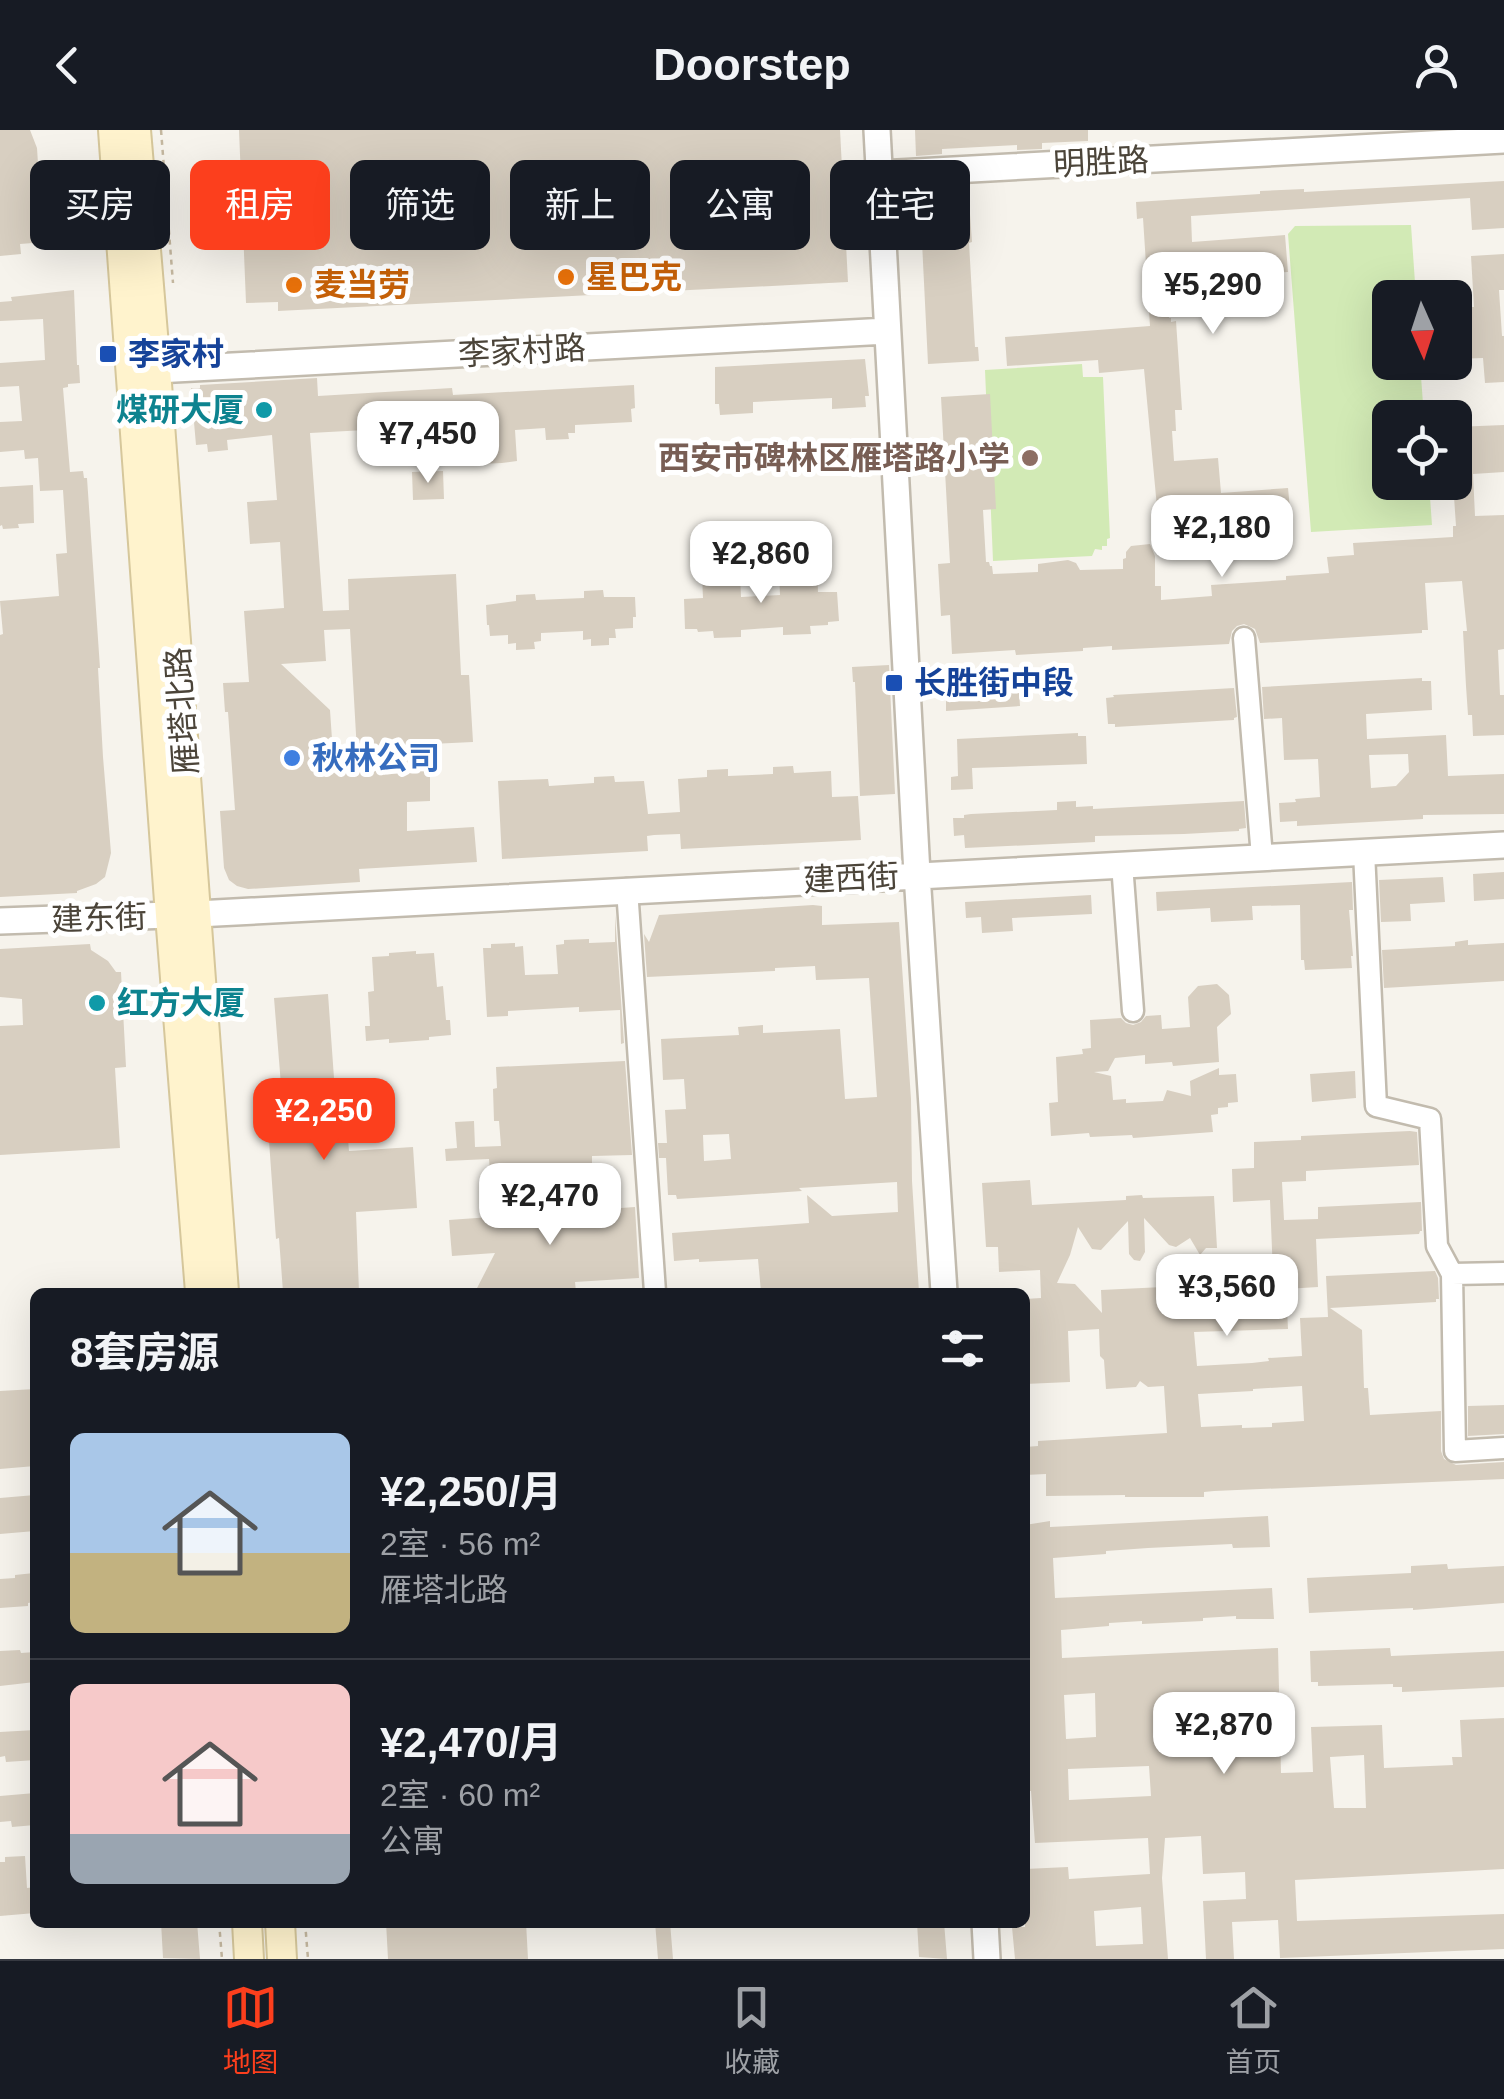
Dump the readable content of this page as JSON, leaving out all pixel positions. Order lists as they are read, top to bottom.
{
  "streets": {
    "main road": ["雁塔北路"],
    "street": [
      "明胜路",
      "李家村路",
      "建西街",
      "建东街"
    ]
  },
  "crossings": [
    ["李家村路", "雁塔北路"],
    ["雁塔北路", "建西街"],
    ["雁塔北路", "建东街"],
    ["建西街", "建东街"]
  ],
  "places": {
    "other": [
      "星巴克",
      "麦当劳",
      "煤研大厦",
      "西安市碑林区雁塔路小学",
      "秋林公司",
      "红方大厦"
    ],
    "transit": ["李家村", "长胜街中段"]
  },
  "north": "bottom",
  "page": {
    "header": "Doorstep",
    "chip": [
      "买房",
      "租房",
      "筛选",
      "新上",
      "公寓",
      "住宅"
    ],
    "price": [
      "¥5,290",
      "¥7,450",
      "¥2,180",
      "¥2,860",
      "¥2,250",
      "¥2,470",
      "¥3,560",
      "¥2,870"
    ],
    "heading": "8套房源",
    "list": [
      {
        "name": "¥2,250/月",
        "note": "2室 · 56 m² · 雁塔北路"
      },
      {
        "name": "¥2,470/月",
        "note": "2室 · 60 m² · 公寓"
      }
    ],
    "tabs": ["地图", "收藏", "首页"]
  }
}
